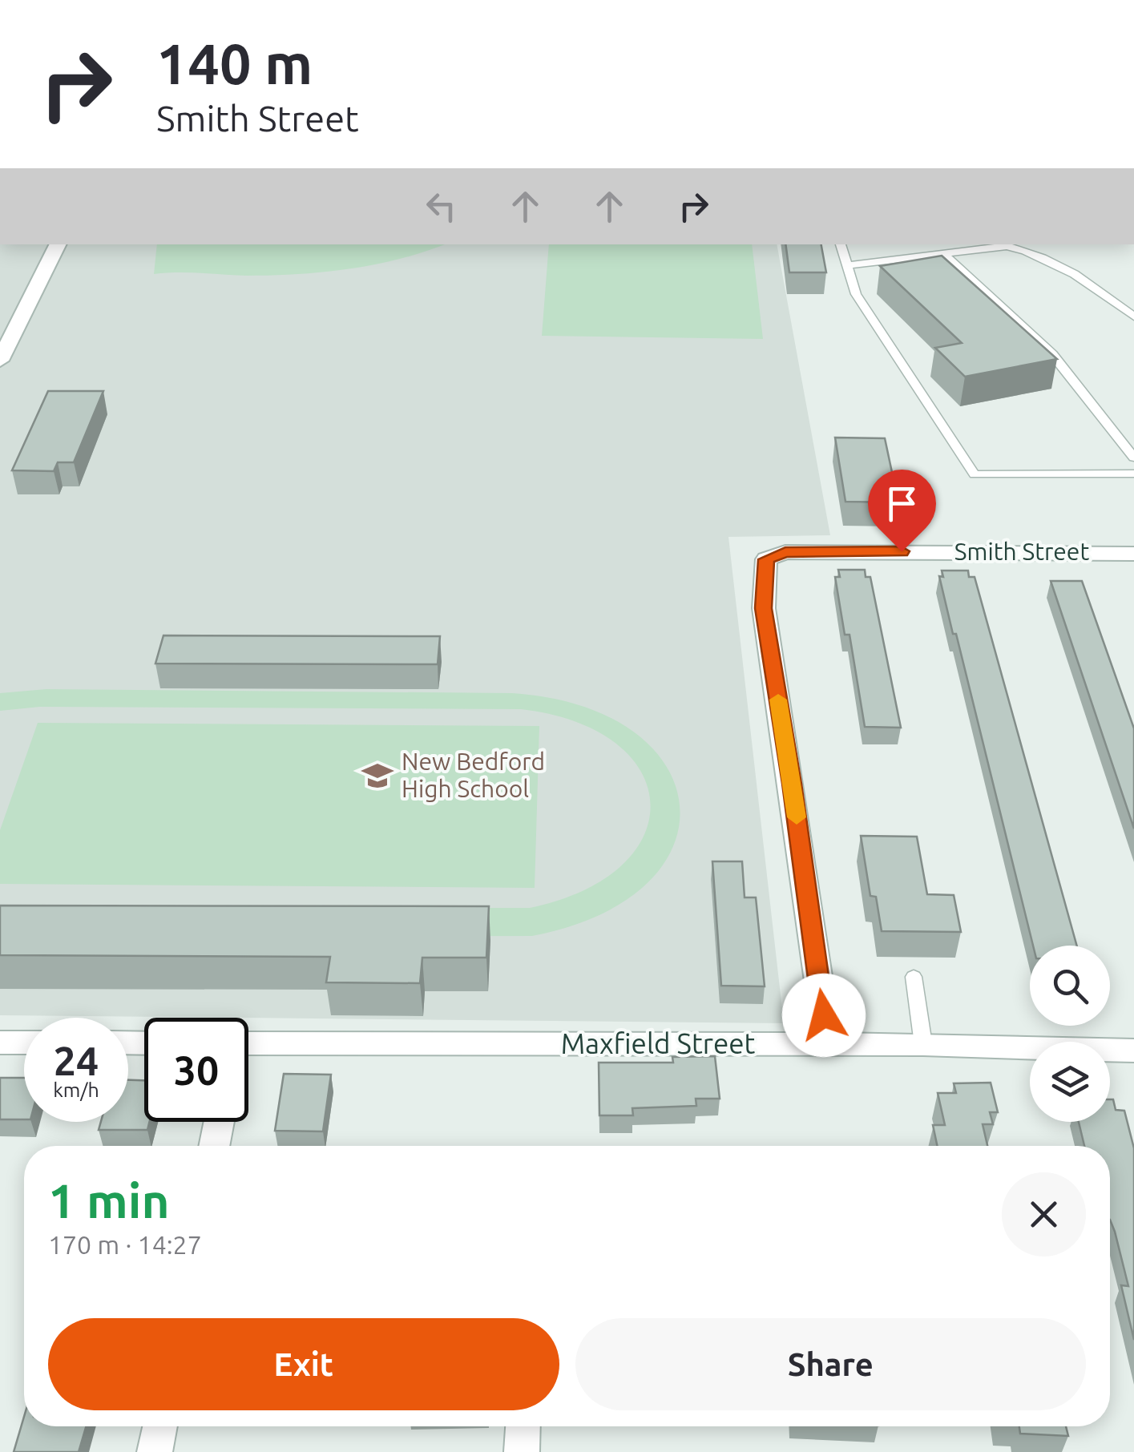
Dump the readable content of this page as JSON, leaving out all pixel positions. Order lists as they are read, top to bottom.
{
  "streets": {
    "street": ["Smith Street", "Maxfield Street"]
  },
  "crossings": [
    ["Smith Street", "Maxfield Street"]
  ],
  "places": {
    "school or university": ["New Bedford High School"]
  },
  "page": {
    "turn": ["140 m", "Smith Street"],
    "speed": "24 km/h",
    "limit": "30",
    "heading": ["1 min", "170 m · 14:27"],
    "buttons": ["Exit", "Share"]
  }
}
